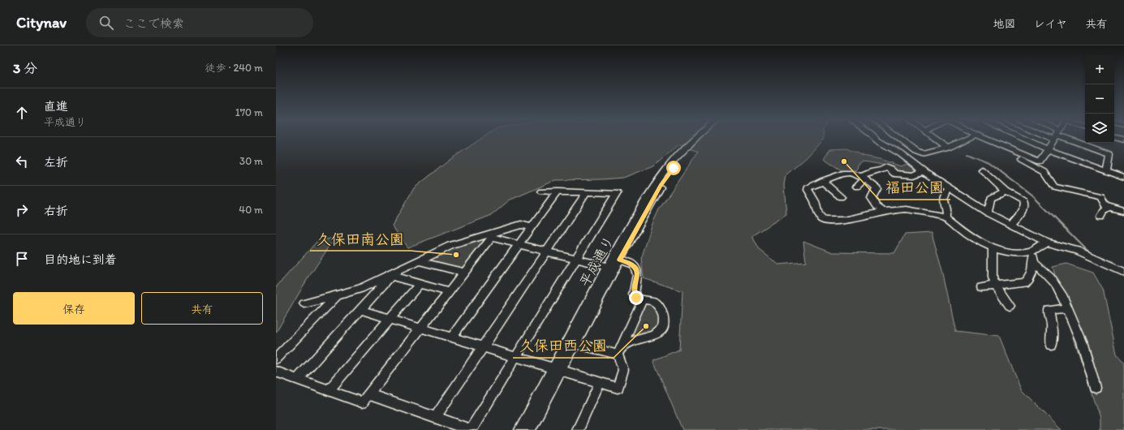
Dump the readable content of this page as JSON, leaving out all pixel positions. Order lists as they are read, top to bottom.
{
  "streets": {
    "street": ["平成通り"]
  },
  "places": ["福田公園", "久保田南公園", "久保田西公園"],
  "page": {
    "header": "Citynav",
    "search": "ここで検索",
    "nav": ["地図", "レイヤ", "共有"],
    "heading": ["3 分", "徒歩 · 240 m"],
    "map_buttons": ["+", "−"],
    "list": [
      ["直進", "平成通り", "170 m"],
      ["左折", "30 m"],
      ["右折", "40 m"],
      "目的地に到着"
    ],
    "buttons": ["保存", "共有"]
  }
}
